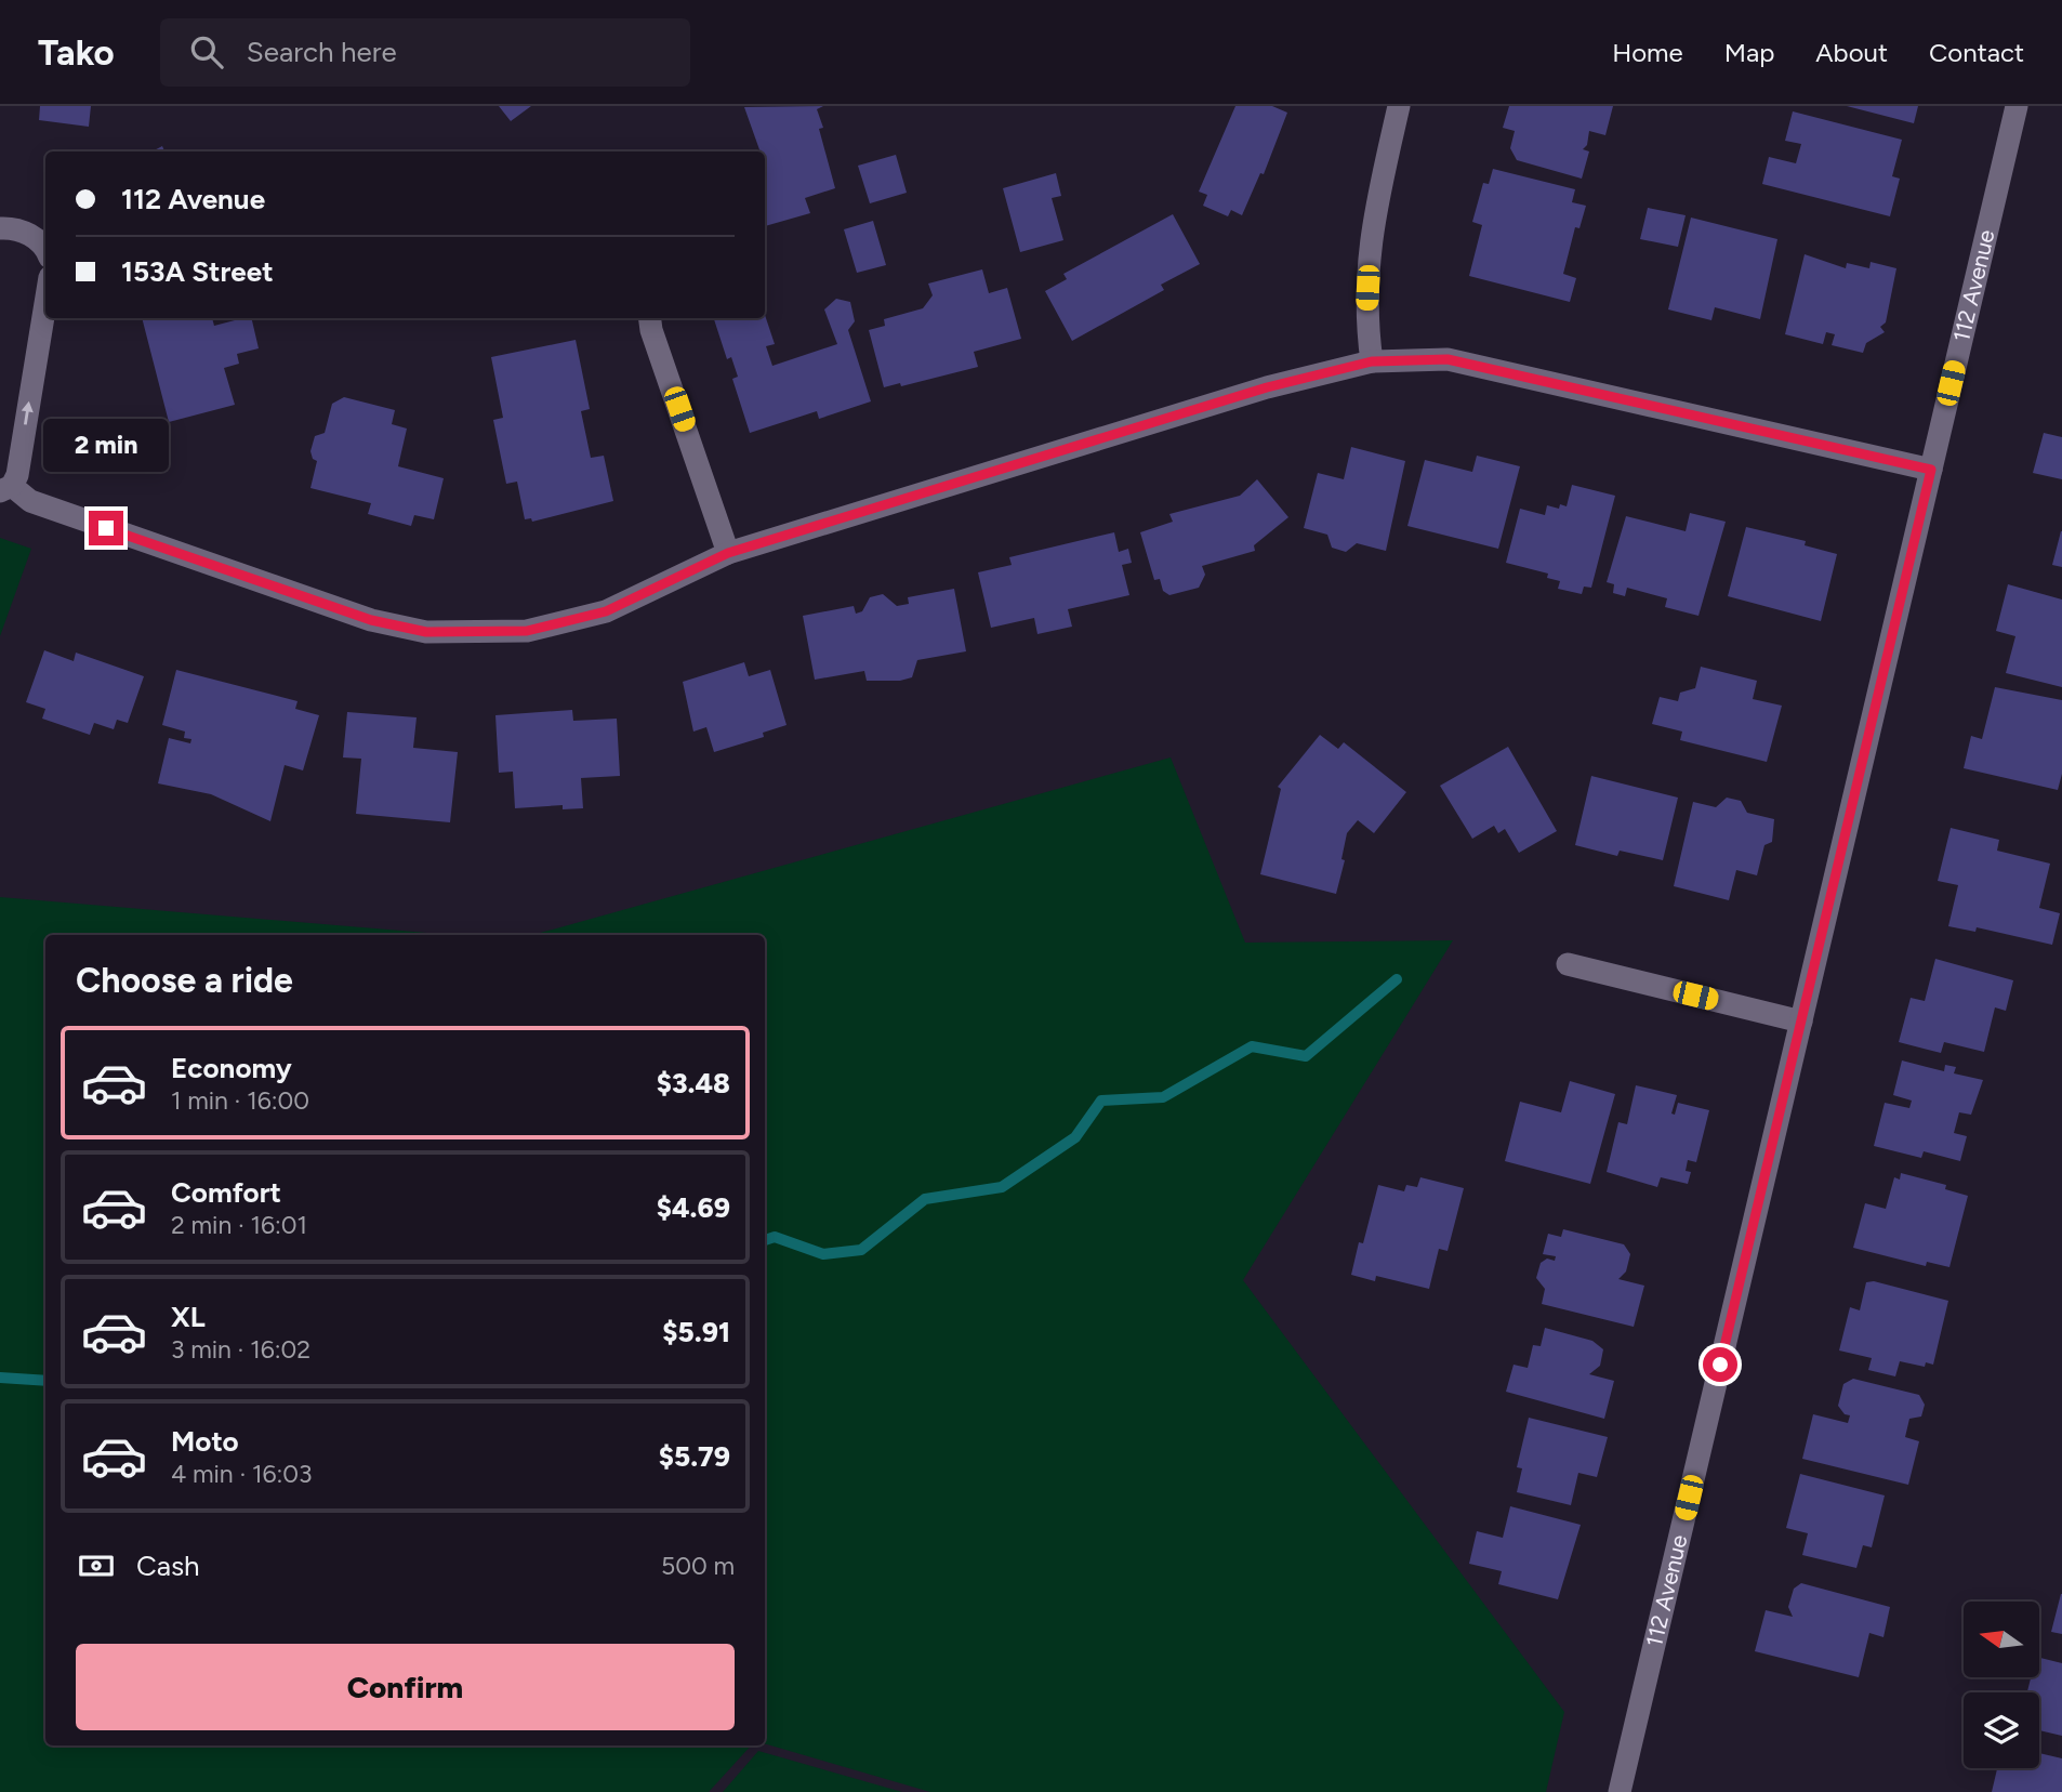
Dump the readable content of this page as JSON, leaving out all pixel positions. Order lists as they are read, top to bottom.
{
  "streets": {
    "street": ["112 Avenue"]
  },
  "north": "left",
  "page": {
    "header": "Tako",
    "search": "Search here",
    "nav": [
      "Home",
      "Map",
      "About",
      "Contact"
    ],
    "banner": ["112 Avenue", "153A Street"],
    "bubble": "2 min",
    "heading": "Choose a ride",
    "list": [
      {
        "name": "Economy",
        "note": "1 min · 16:00",
        "value": "$3.48"
      },
      {
        "name": "Comfort",
        "note": "2 min · 16:01",
        "value": "$4.69"
      },
      {
        "name": "XL",
        "note": "3 min · 16:02",
        "value": "$5.91"
      },
      {
        "name": "Moto",
        "note": "4 min · 16:03",
        "value": "$5.79"
      }
    ],
    "pay": ["Cash", "500 m"],
    "buttons": "Confirm"
  }
}
